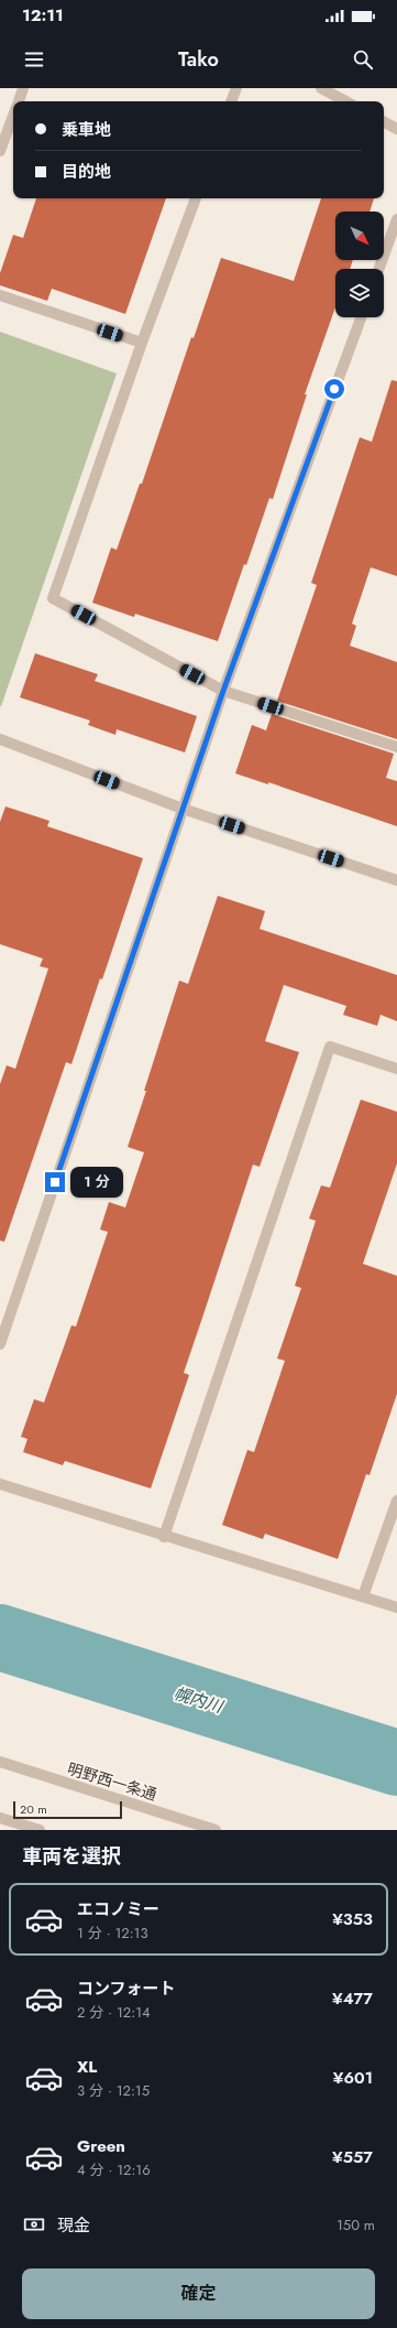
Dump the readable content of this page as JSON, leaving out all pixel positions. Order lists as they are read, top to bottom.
{
  "streets": {
    "street": ["明野西一条通"]
  },
  "water": ["幌内川"],
  "scale_bar": "20 m",
  "north": "bottom right",
  "page": {
    "status": "12:11",
    "header": "Tako",
    "banner": ["乗車地", "目的地"],
    "bubble": "1 分",
    "scale": "20 m",
    "heading": "車両を選択",
    "list": [
      {
        "name": "エコノミー",
        "note": "1 分 · 12:13",
        "value": "¥353"
      },
      {
        "name": "コンフォート",
        "note": "2 分 · 12:14",
        "value": "¥477"
      },
      {
        "name": "XL",
        "note": "3 分 · 12:15",
        "value": "¥601"
      },
      {
        "name": "Green",
        "note": "4 分 · 12:16",
        "value": "¥557"
      }
    ],
    "pay": ["現金", "150 m"],
    "buttons": "確定"
  }
}
